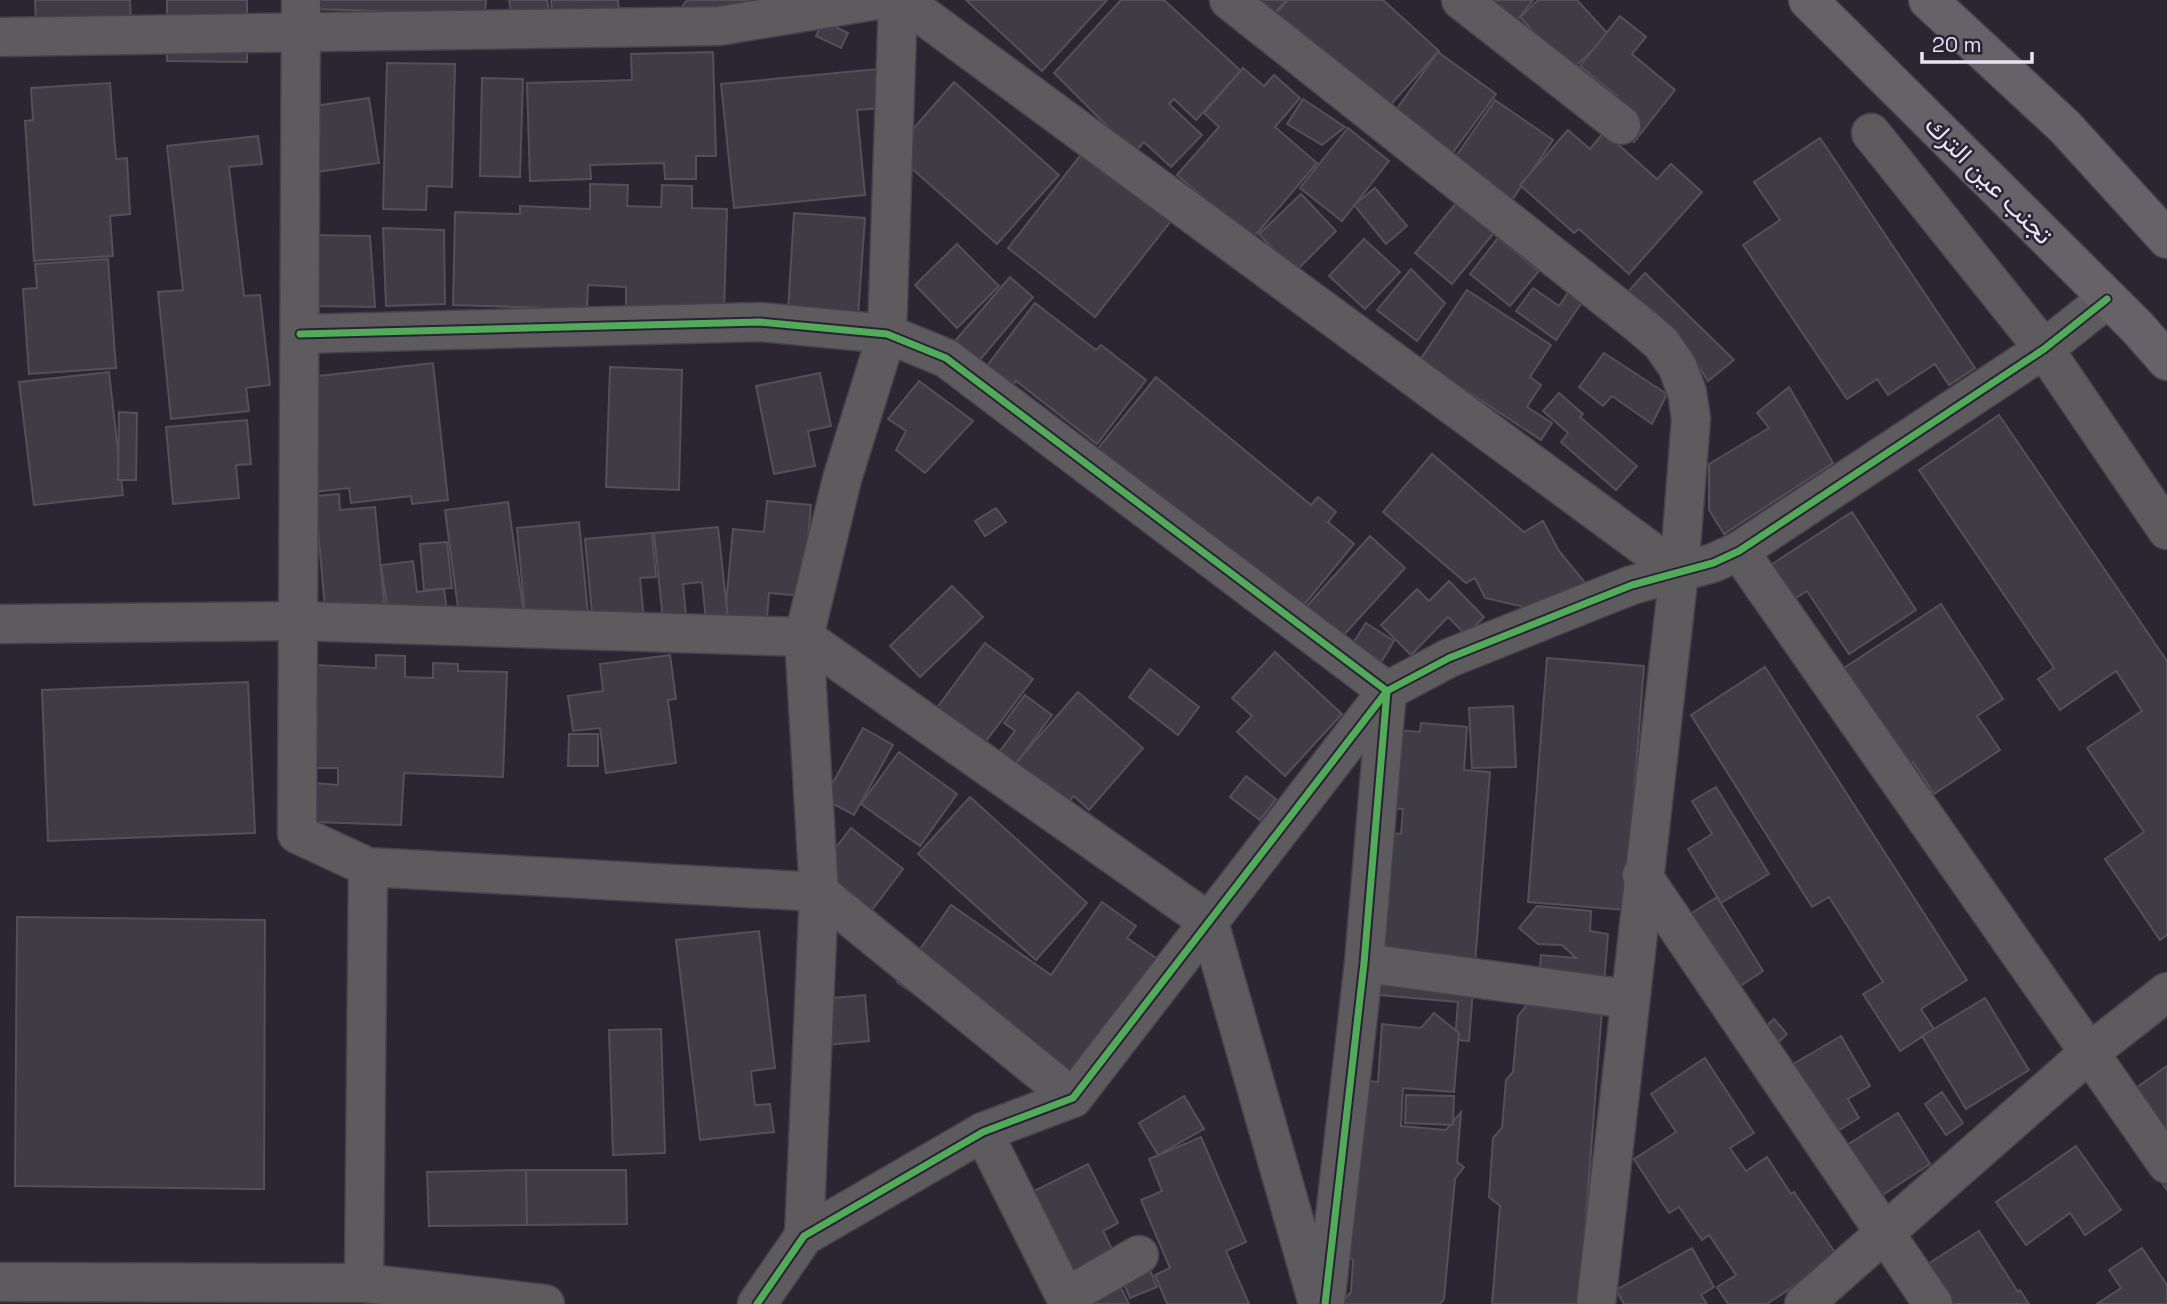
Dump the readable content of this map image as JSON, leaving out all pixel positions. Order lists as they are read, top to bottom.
{
  "streets": {
    "highway": ["تجنب عين الترك"]
  },
  "scale_bar": "20 m"
}
